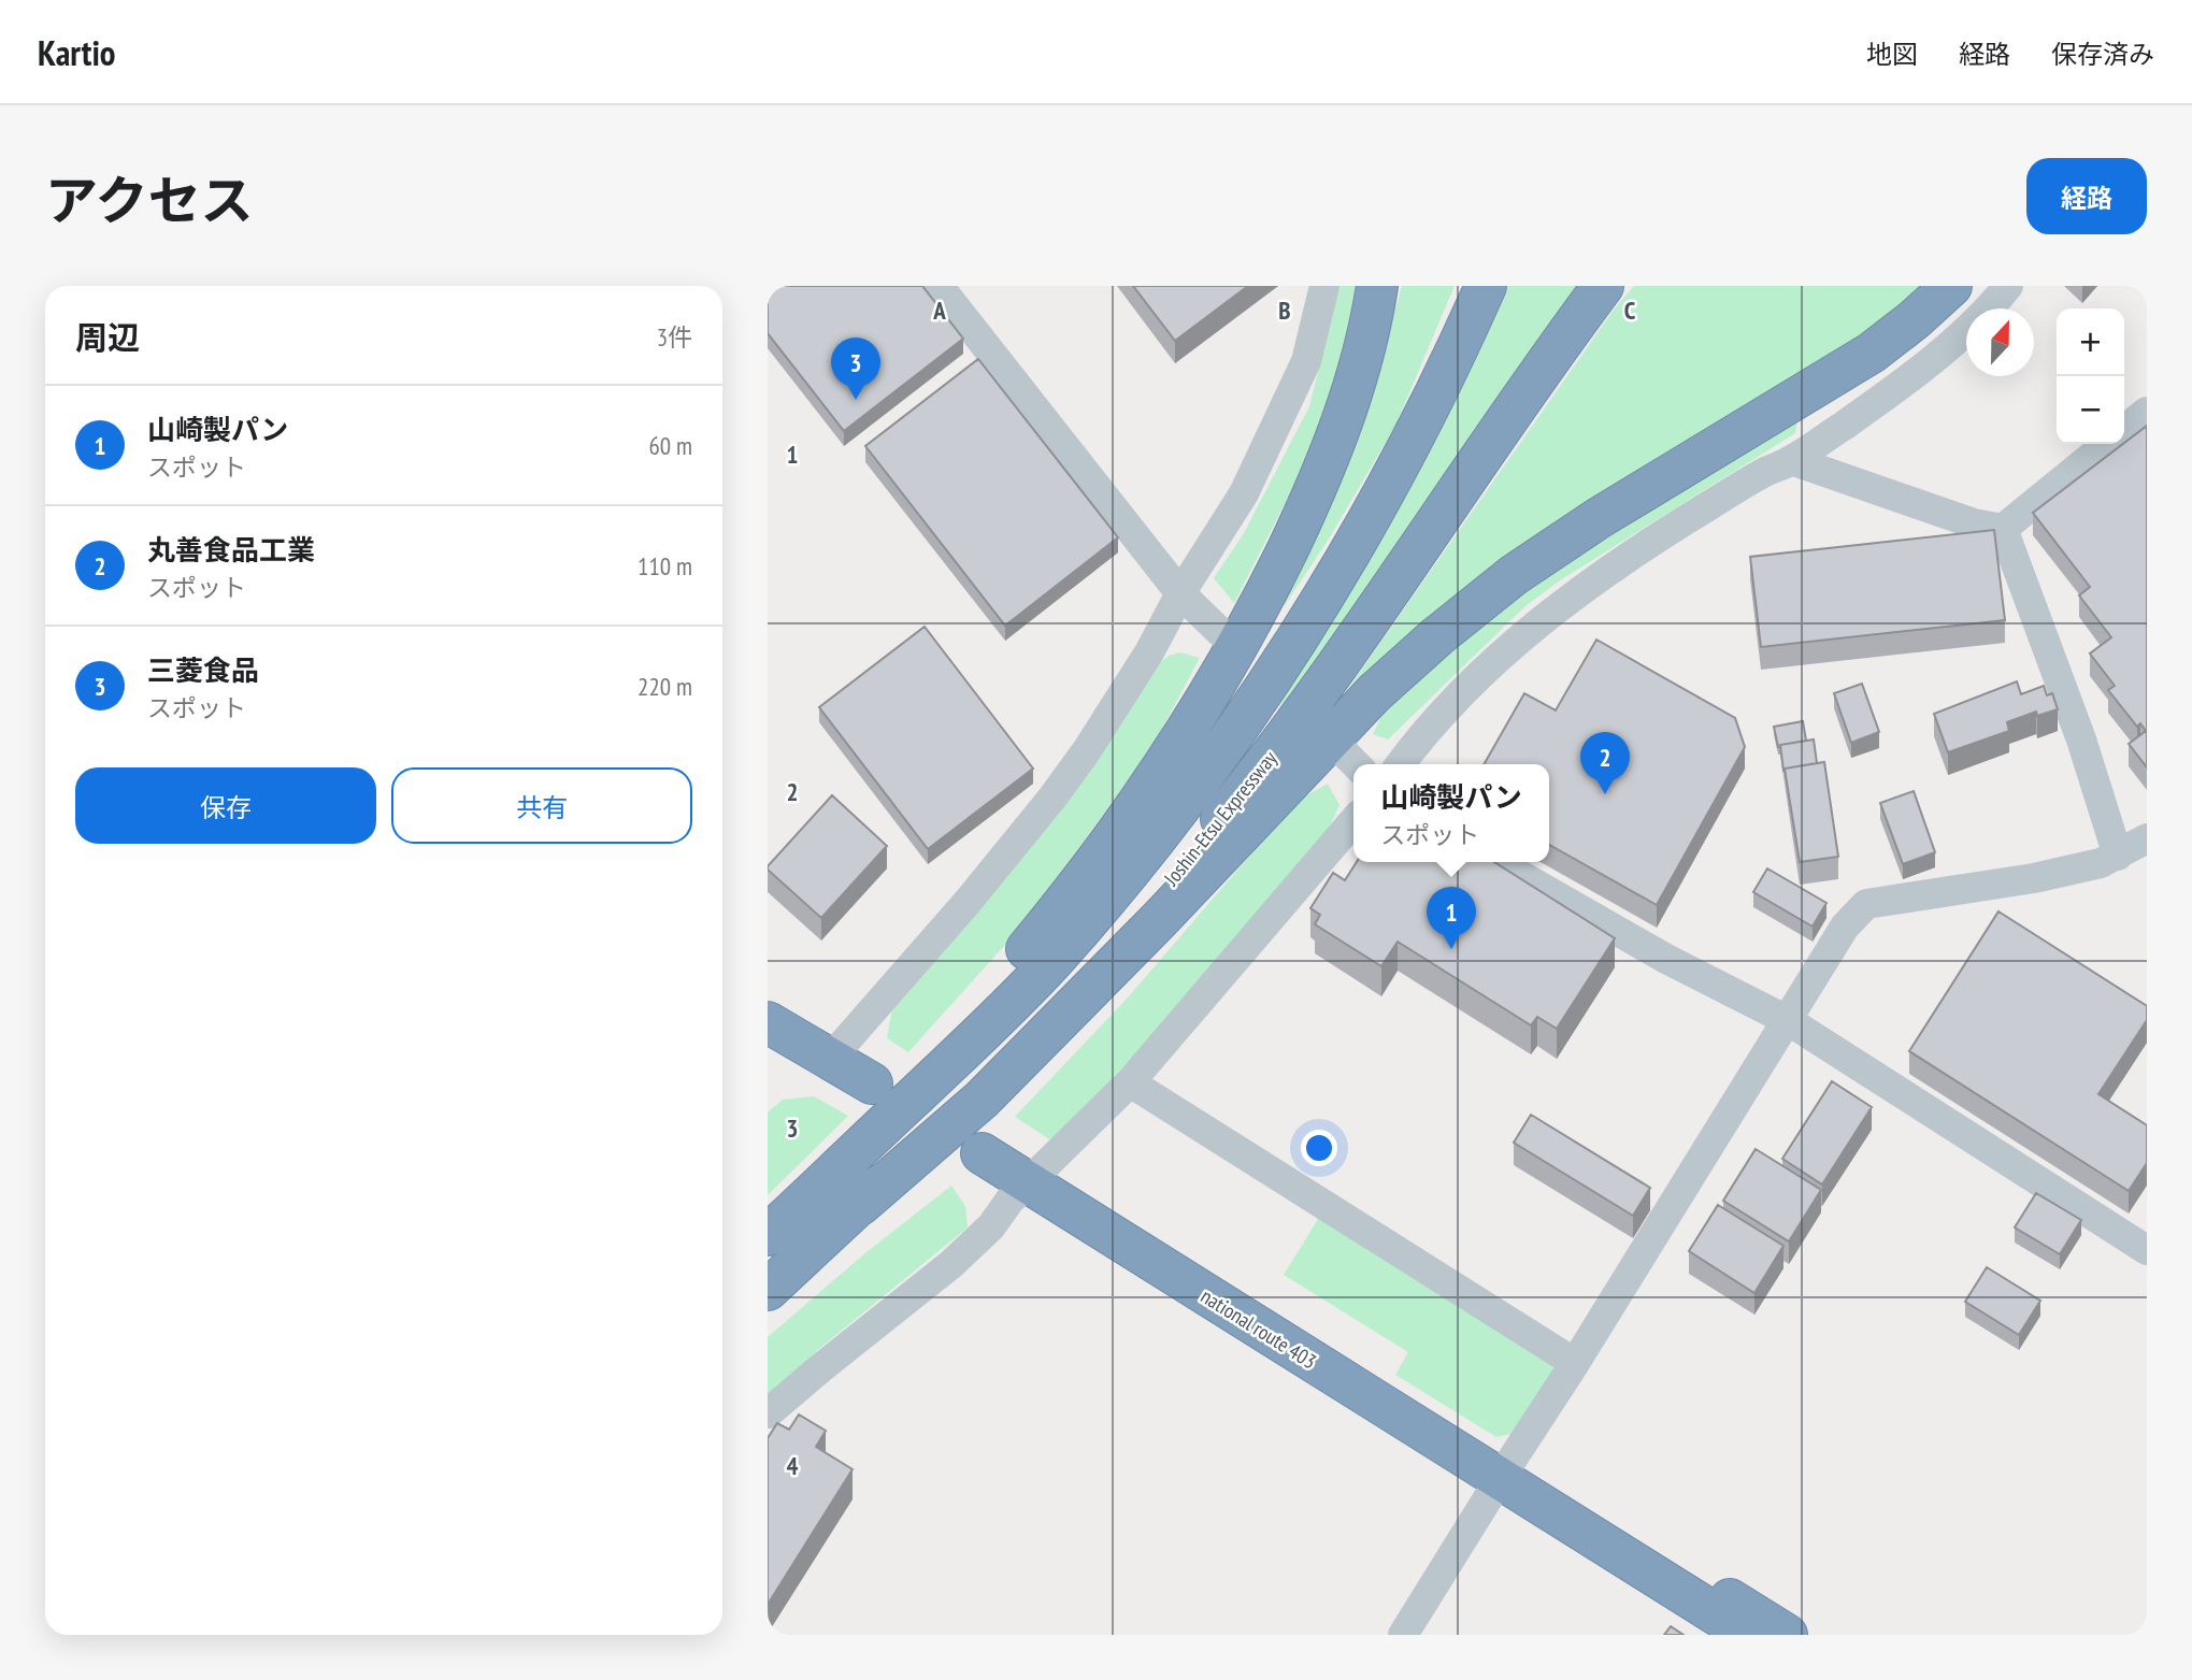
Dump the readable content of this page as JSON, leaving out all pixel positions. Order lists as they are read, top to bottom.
{
  "streets": {
    "highway": ["Joshin-Etsu Expressway", "national route 403"]
  },
  "north": "top",
  "page": {
    "header": "Kartio",
    "nav": ["地図", "経路", "保存済み"],
    "title": "アクセス",
    "buttons": [
      "経路",
      ["保存", "共有"]
    ],
    "heading": ["周辺", "3件"],
    "map_buttons": ["+", "−"],
    "pins": ["3", "2", "1"],
    "list": [
      {
        "mark": "1",
        "name": "山崎製パン",
        "note": "スポット",
        "value": "60 m"
      },
      {
        "mark": "2",
        "name": "丸善食品工業",
        "note": "スポット",
        "value": "110 m"
      },
      {
        "mark": "3",
        "name": "三菱食品",
        "note": "スポット",
        "value": "220 m"
      }
    ],
    "popup": ["山崎製パン", "スポット"]
  },
  "grid": {
    "columns": ["A", "B", "C"],
    "rows": [
      "1",
      "2",
      "3",
      "4"
    ]
  }
}
